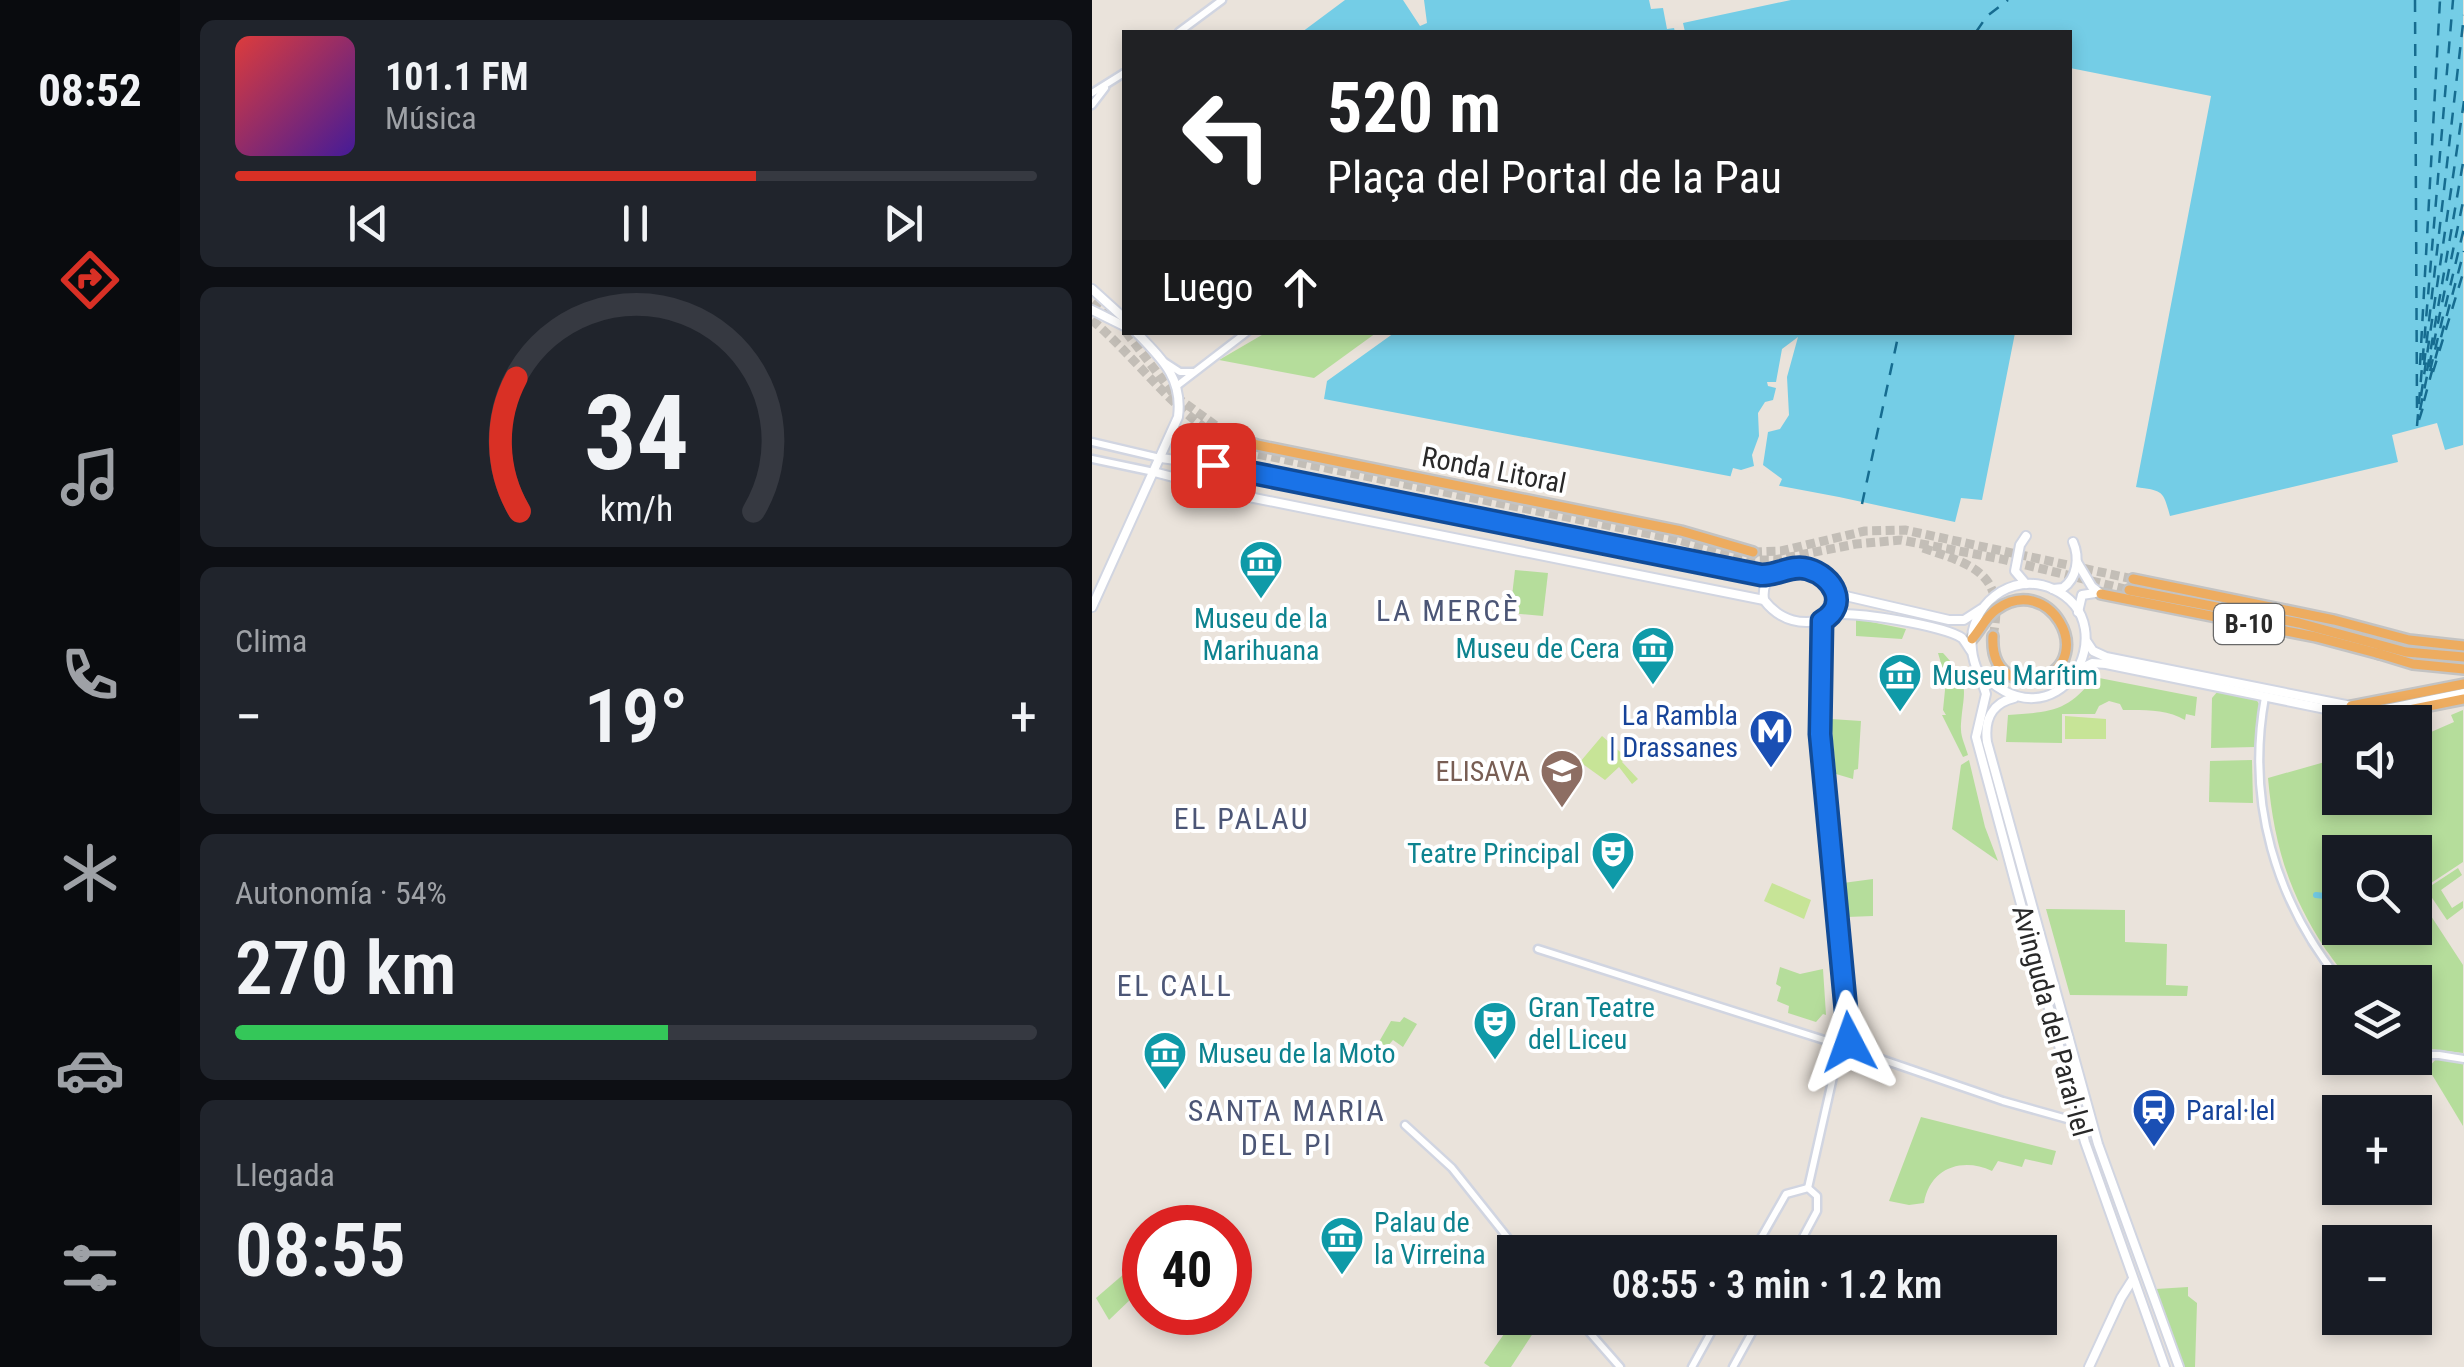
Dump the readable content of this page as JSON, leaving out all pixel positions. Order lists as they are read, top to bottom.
{
  "streets": {
    "highway": ["Ronda Litoral", "B-10"],
    "main road": ["Avinguda del Paral·lel"]
  },
  "crossings": [
    ["B-10", "Avinguda del Paral·lel"]
  ],
  "districts": [
    "LA MERCÈ",
    "EL PALAU",
    "EL CALL",
    "SANTA MARIA DEL PI"
  ],
  "places": {
    "museum": [
      "Museu de la Marihuana",
      "Museu de Cera",
      "Museu Marítim",
      "Museu de la Moto",
      "Palau de la Virreina"
    ],
    "metro station": ["La Rambla | Drassanes"],
    "school or university": ["ELISAVA"],
    "theatre": ["Teatre Principal", "Gran Teatre del Liceu"],
    "station": ["Paral·lel"]
  },
  "page": {
    "tabs": "08:52",
    "turn": ["520 m", "Plaça del Portal de la Pau"],
    "song": ["101.1 FM", "Música"],
    "then": "Luego",
    "tile": [
      "Clima",
      ["Autonomía · 54%", "270 km"],
      ["Llegada", "08:55"]
    ],
    "heat": ["−", "19°", "+"],
    "map_buttons": ["+", "−"],
    "limit": "40",
    "trip": "08:55 · 3 min · 1.2 km",
    "gauge": ["34", "km/h"]
  }
}
